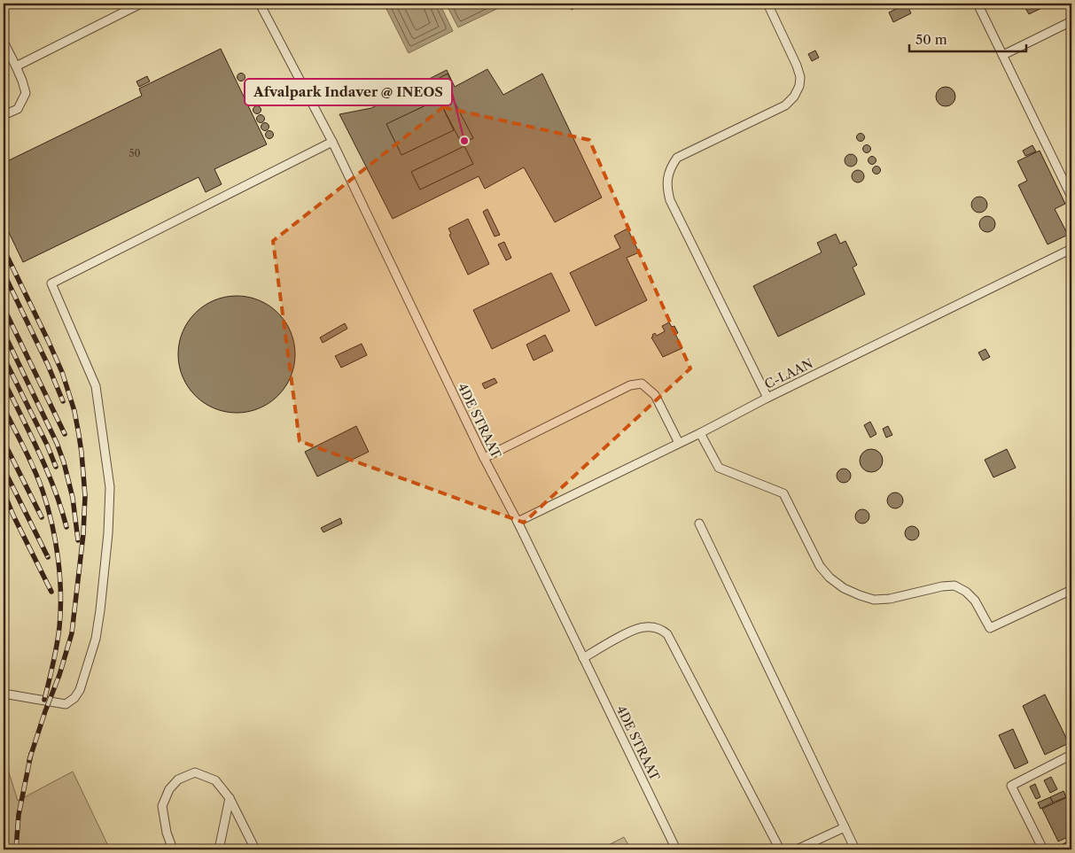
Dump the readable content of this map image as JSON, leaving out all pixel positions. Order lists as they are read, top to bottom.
{
  "streets": {
    "lane": ["C-LAAN", "4DE STRAAT"]
  },
  "crossings": [
    ["C-LAAN", "4DE STRAAT"]
  ],
  "places": ["Afvalpark Indaver @ INEOS"],
  "house_numbers": ["50"],
  "scale_bar": "50 m"
}
